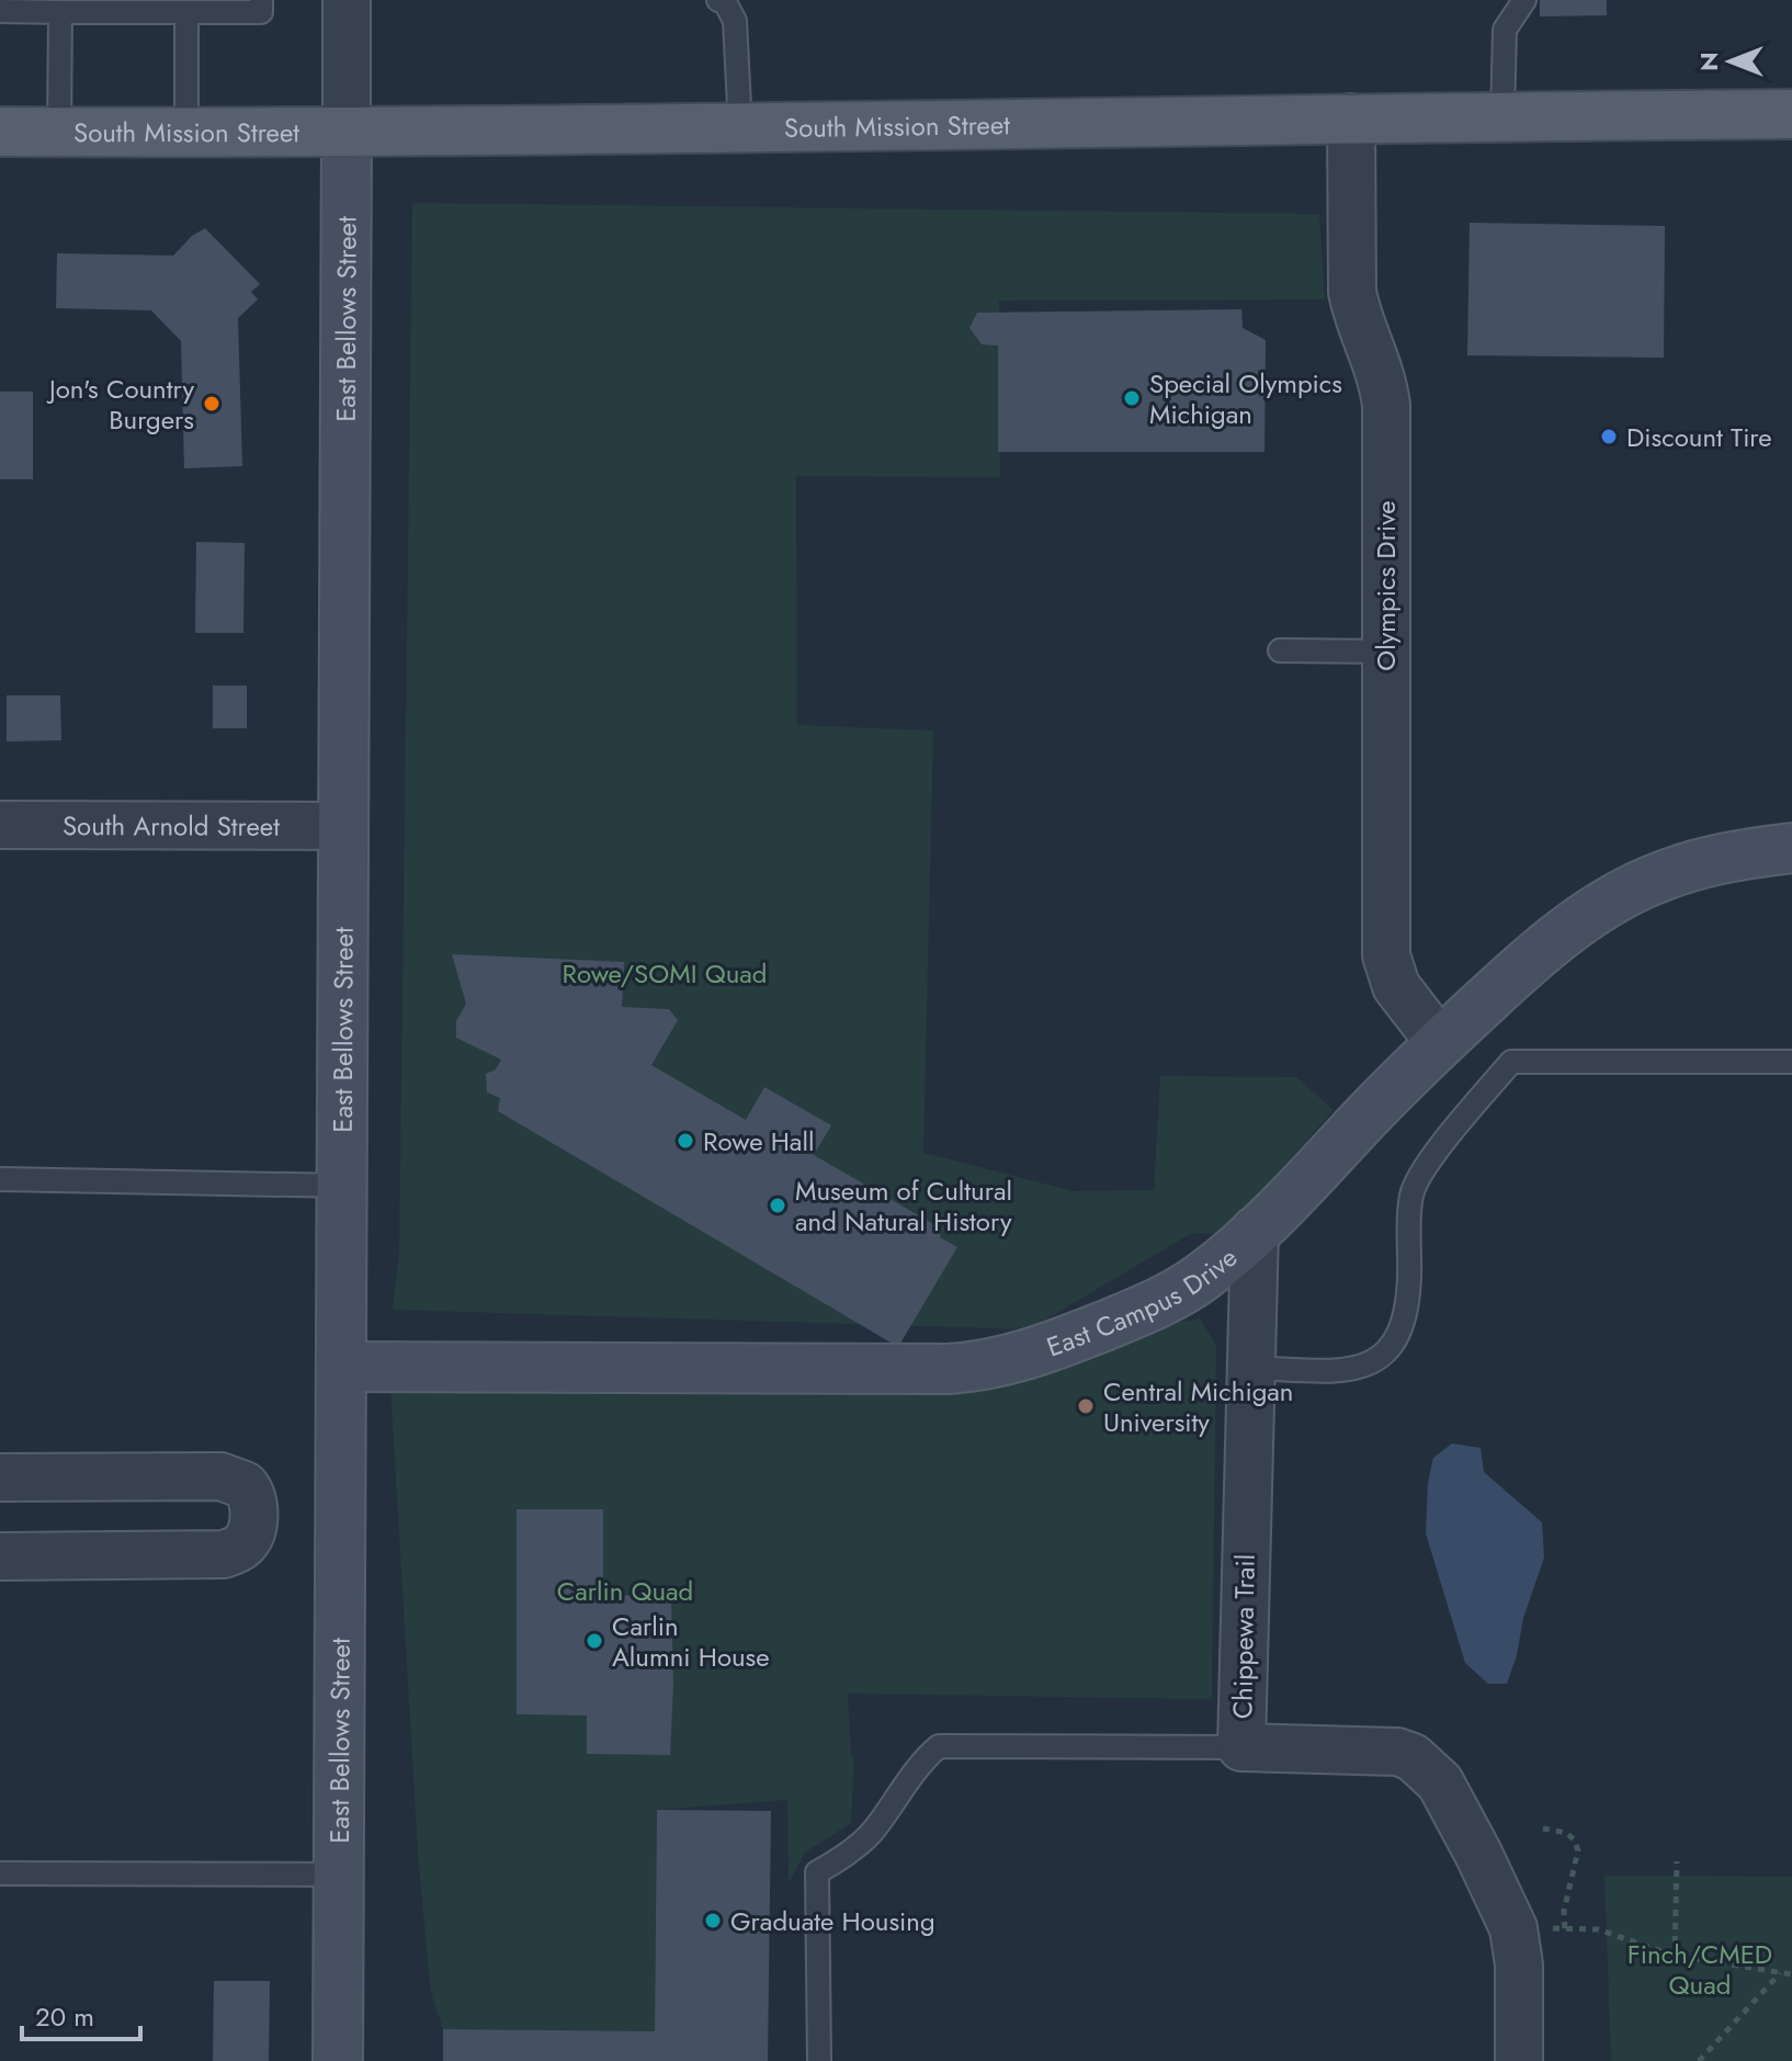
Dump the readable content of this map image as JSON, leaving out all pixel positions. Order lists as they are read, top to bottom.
{
  "streets": {
    "main road": ["South Mission Street"],
    "street": [
      "East Bellows Street",
      "Olympics Drive",
      "South Arnold Street",
      "East Campus Drive",
      "Chippewa Trail"
    ]
  },
  "crossings": [
    ["South Mission Street", "East Bellows Street"],
    ["South Mission Street", "Olympics Drive"],
    ["East Bellows Street", "South Arnold Street"],
    ["East Bellows Street", "East Campus Drive"],
    ["Olympics Drive", "East Campus Drive"],
    ["East Campus Drive", "Chippewa Trail"]
  ],
  "parks": ["Rowe/SOMI Quad", "Carlin Quad", "Finch/CMED Quad"],
  "places": [
    "Special Olympics Michigan",
    "Jon's Country Burgers",
    "Discount Tire",
    "Rowe Hall",
    "Museum of Cultural and Natural History",
    "Central Michigan University",
    "Carlin Alumni House",
    "Graduate Housing"
  ],
  "scale_bar": "20 m",
  "north": "left"
}
